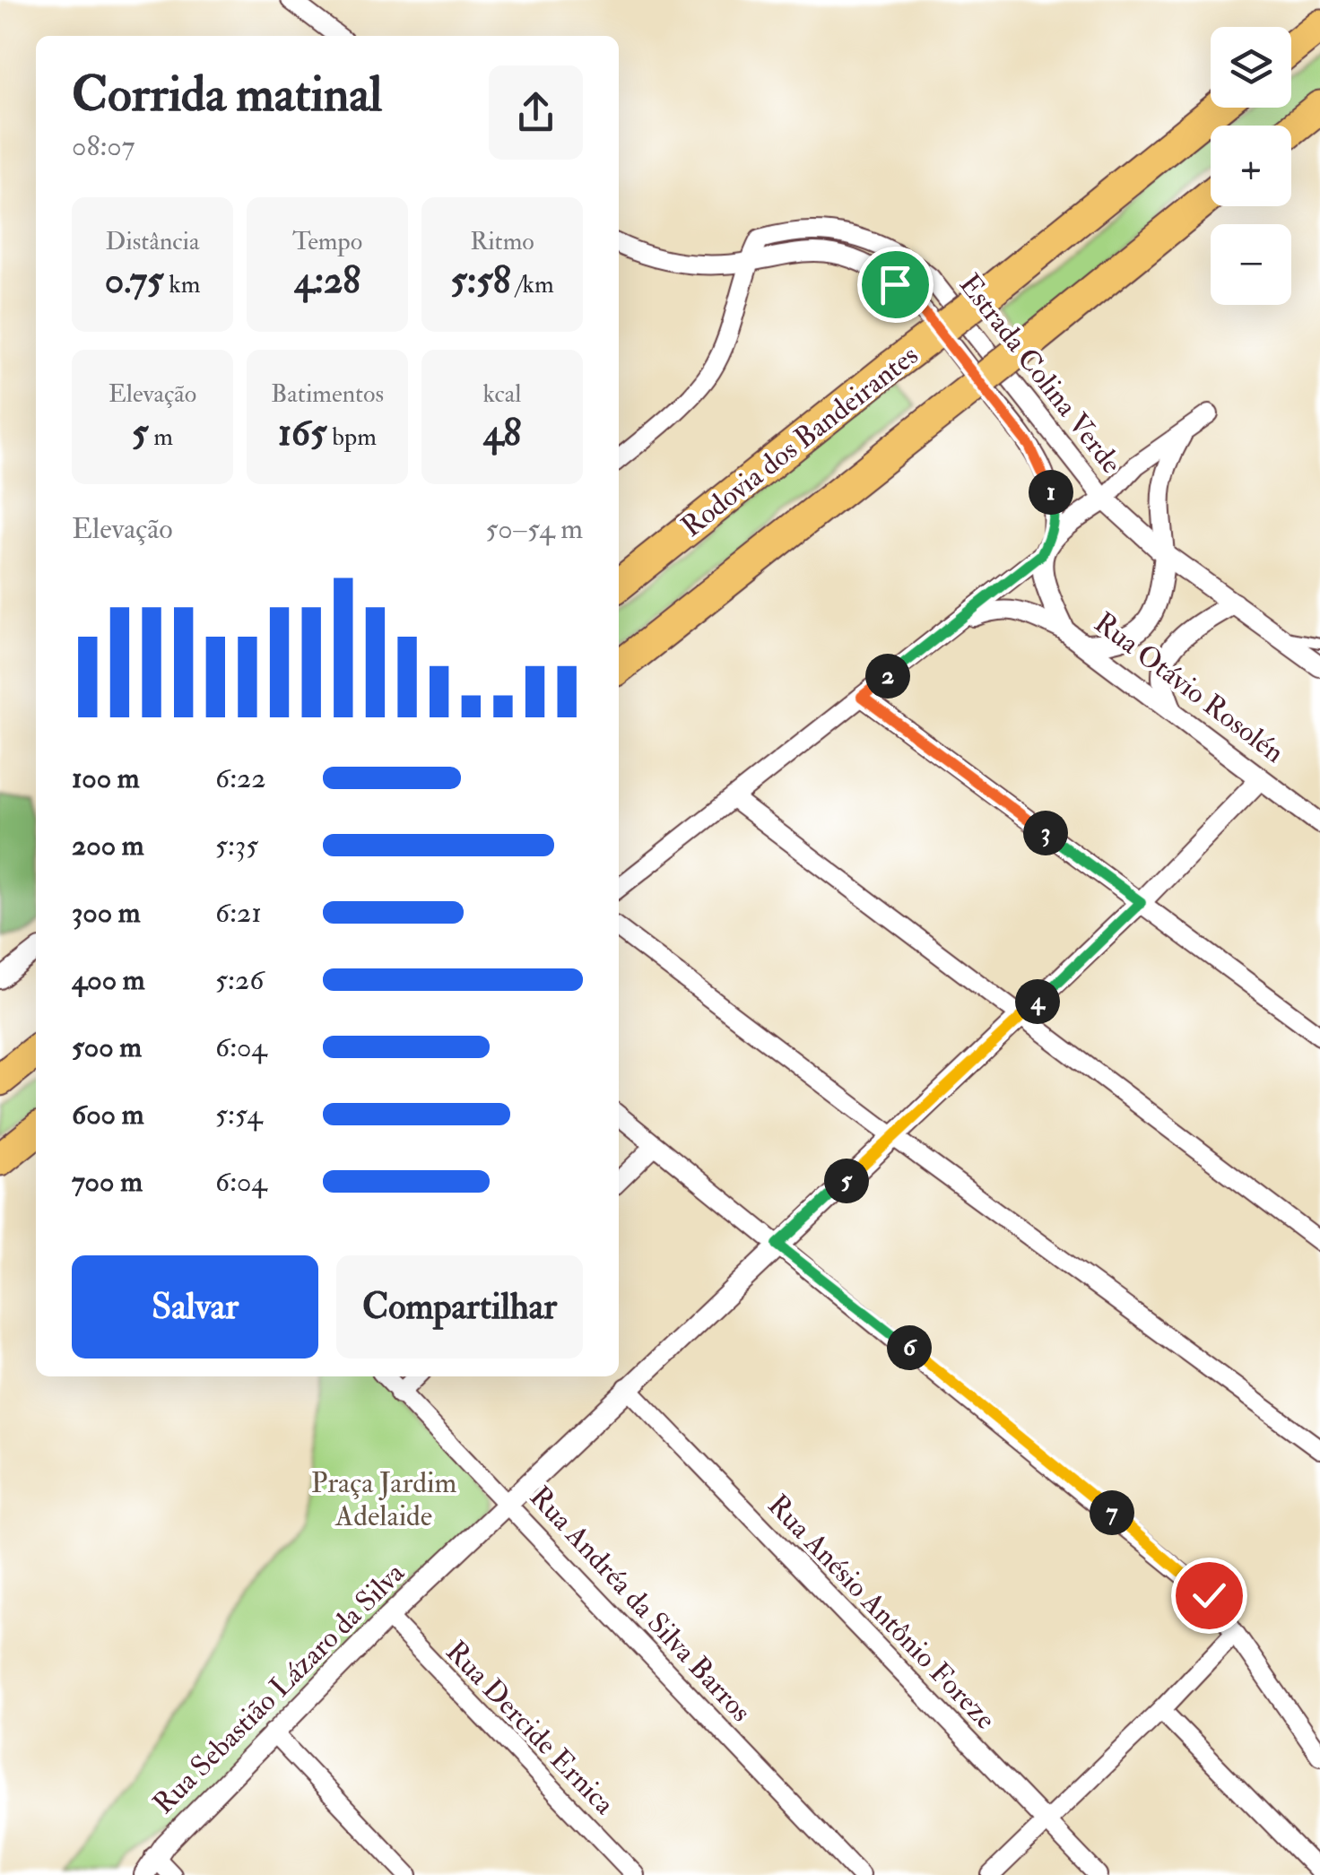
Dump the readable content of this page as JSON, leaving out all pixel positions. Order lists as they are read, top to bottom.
{
  "streets": {
    "highway": ["Rodovia dos Bandeirantes"],
    "street": [
      "Estrada Colina Verde",
      "Rua Otávio Rosolén",
      "Rua Andréa da Silva Barros",
      "Rua Anésio Antônio Foreze",
      "Rua Sebastião Lázaro da Silva",
      "Rua Dercide Ernica"
    ]
  },
  "crossings": [
    ["Estrada Colina Verde", "Rua Otávio Rosolén"],
    ["Rua Otávio Rosolén", "Rua Sebastião Lázaro da Silva"],
    ["Rua Andréa da Silva Barros", "Rua Sebastião Lázaro da Silva"],
    ["Rua Anésio Antônio Foreze", "Rua Sebastião Lázaro da Silva"],
    ["Rua Sebastião Lázaro da Silva", "Rua Dercide Ernica"]
  ],
  "parks": ["Praça Jardim Adelaide"],
  "page": {
    "map_buttons": ["+", "−"],
    "heading": ["Corrida matinal", "08:07"],
    "stats": [
      ["Distância", "0.75 km"],
      ["Tempo", "4:28"],
      ["Ritmo", "5:58 /km"],
      ["Elevação", "5 m"],
      ["Batimentos", "165 bpm"],
      ["kcal", "48"]
    ],
    "pins": [
      "1",
      "2",
      "3",
      "4",
      "5",
      "6",
      "7"
    ],
    "chart": ["Elevação", "50–54 m"],
    "list": [
      {
        "name": "100 m",
        "note": "6:22"
      },
      {
        "name": "200 m",
        "note": "5:35"
      },
      {
        "name": "300 m",
        "note": "6:21"
      },
      {
        "name": "400 m",
        "note": "5:26"
      },
      {
        "name": "500 m",
        "note": "6:04"
      },
      {
        "name": "600 m",
        "note": "5:54"
      },
      {
        "name": "700 m",
        "note": "6:04"
      }
    ],
    "buttons": ["Salvar", "Compartilhar"]
  }
}
